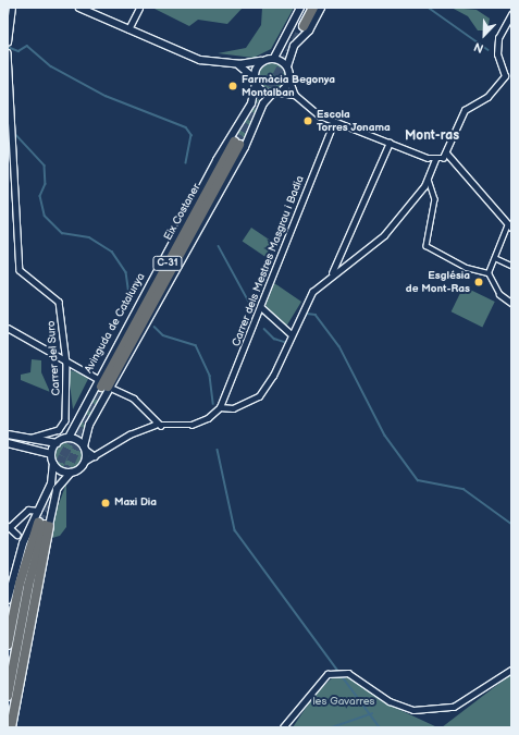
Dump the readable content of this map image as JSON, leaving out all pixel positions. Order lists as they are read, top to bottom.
{
  "streets": {
    "highway": ["Eix Costaner", "C-31"],
    "main road": ["Avinguda de Catalunya"],
    "street": ["Carrer dels Mestres Masgrau i Badia", "Carrer del Suro"]
  },
  "crossings": [
    ["Eix Costaner", "Avinguda de Catalunya"]
  ],
  "districts": ["Mont-ras"],
  "parks": ["les Gavarres"],
  "places": [
    "Farmàcia Begonya Montalban",
    "Escola Torres Jonama",
    "Església de Mont-Ras",
    "Maxi Dia"
  ],
  "north": "bottom left"
}
